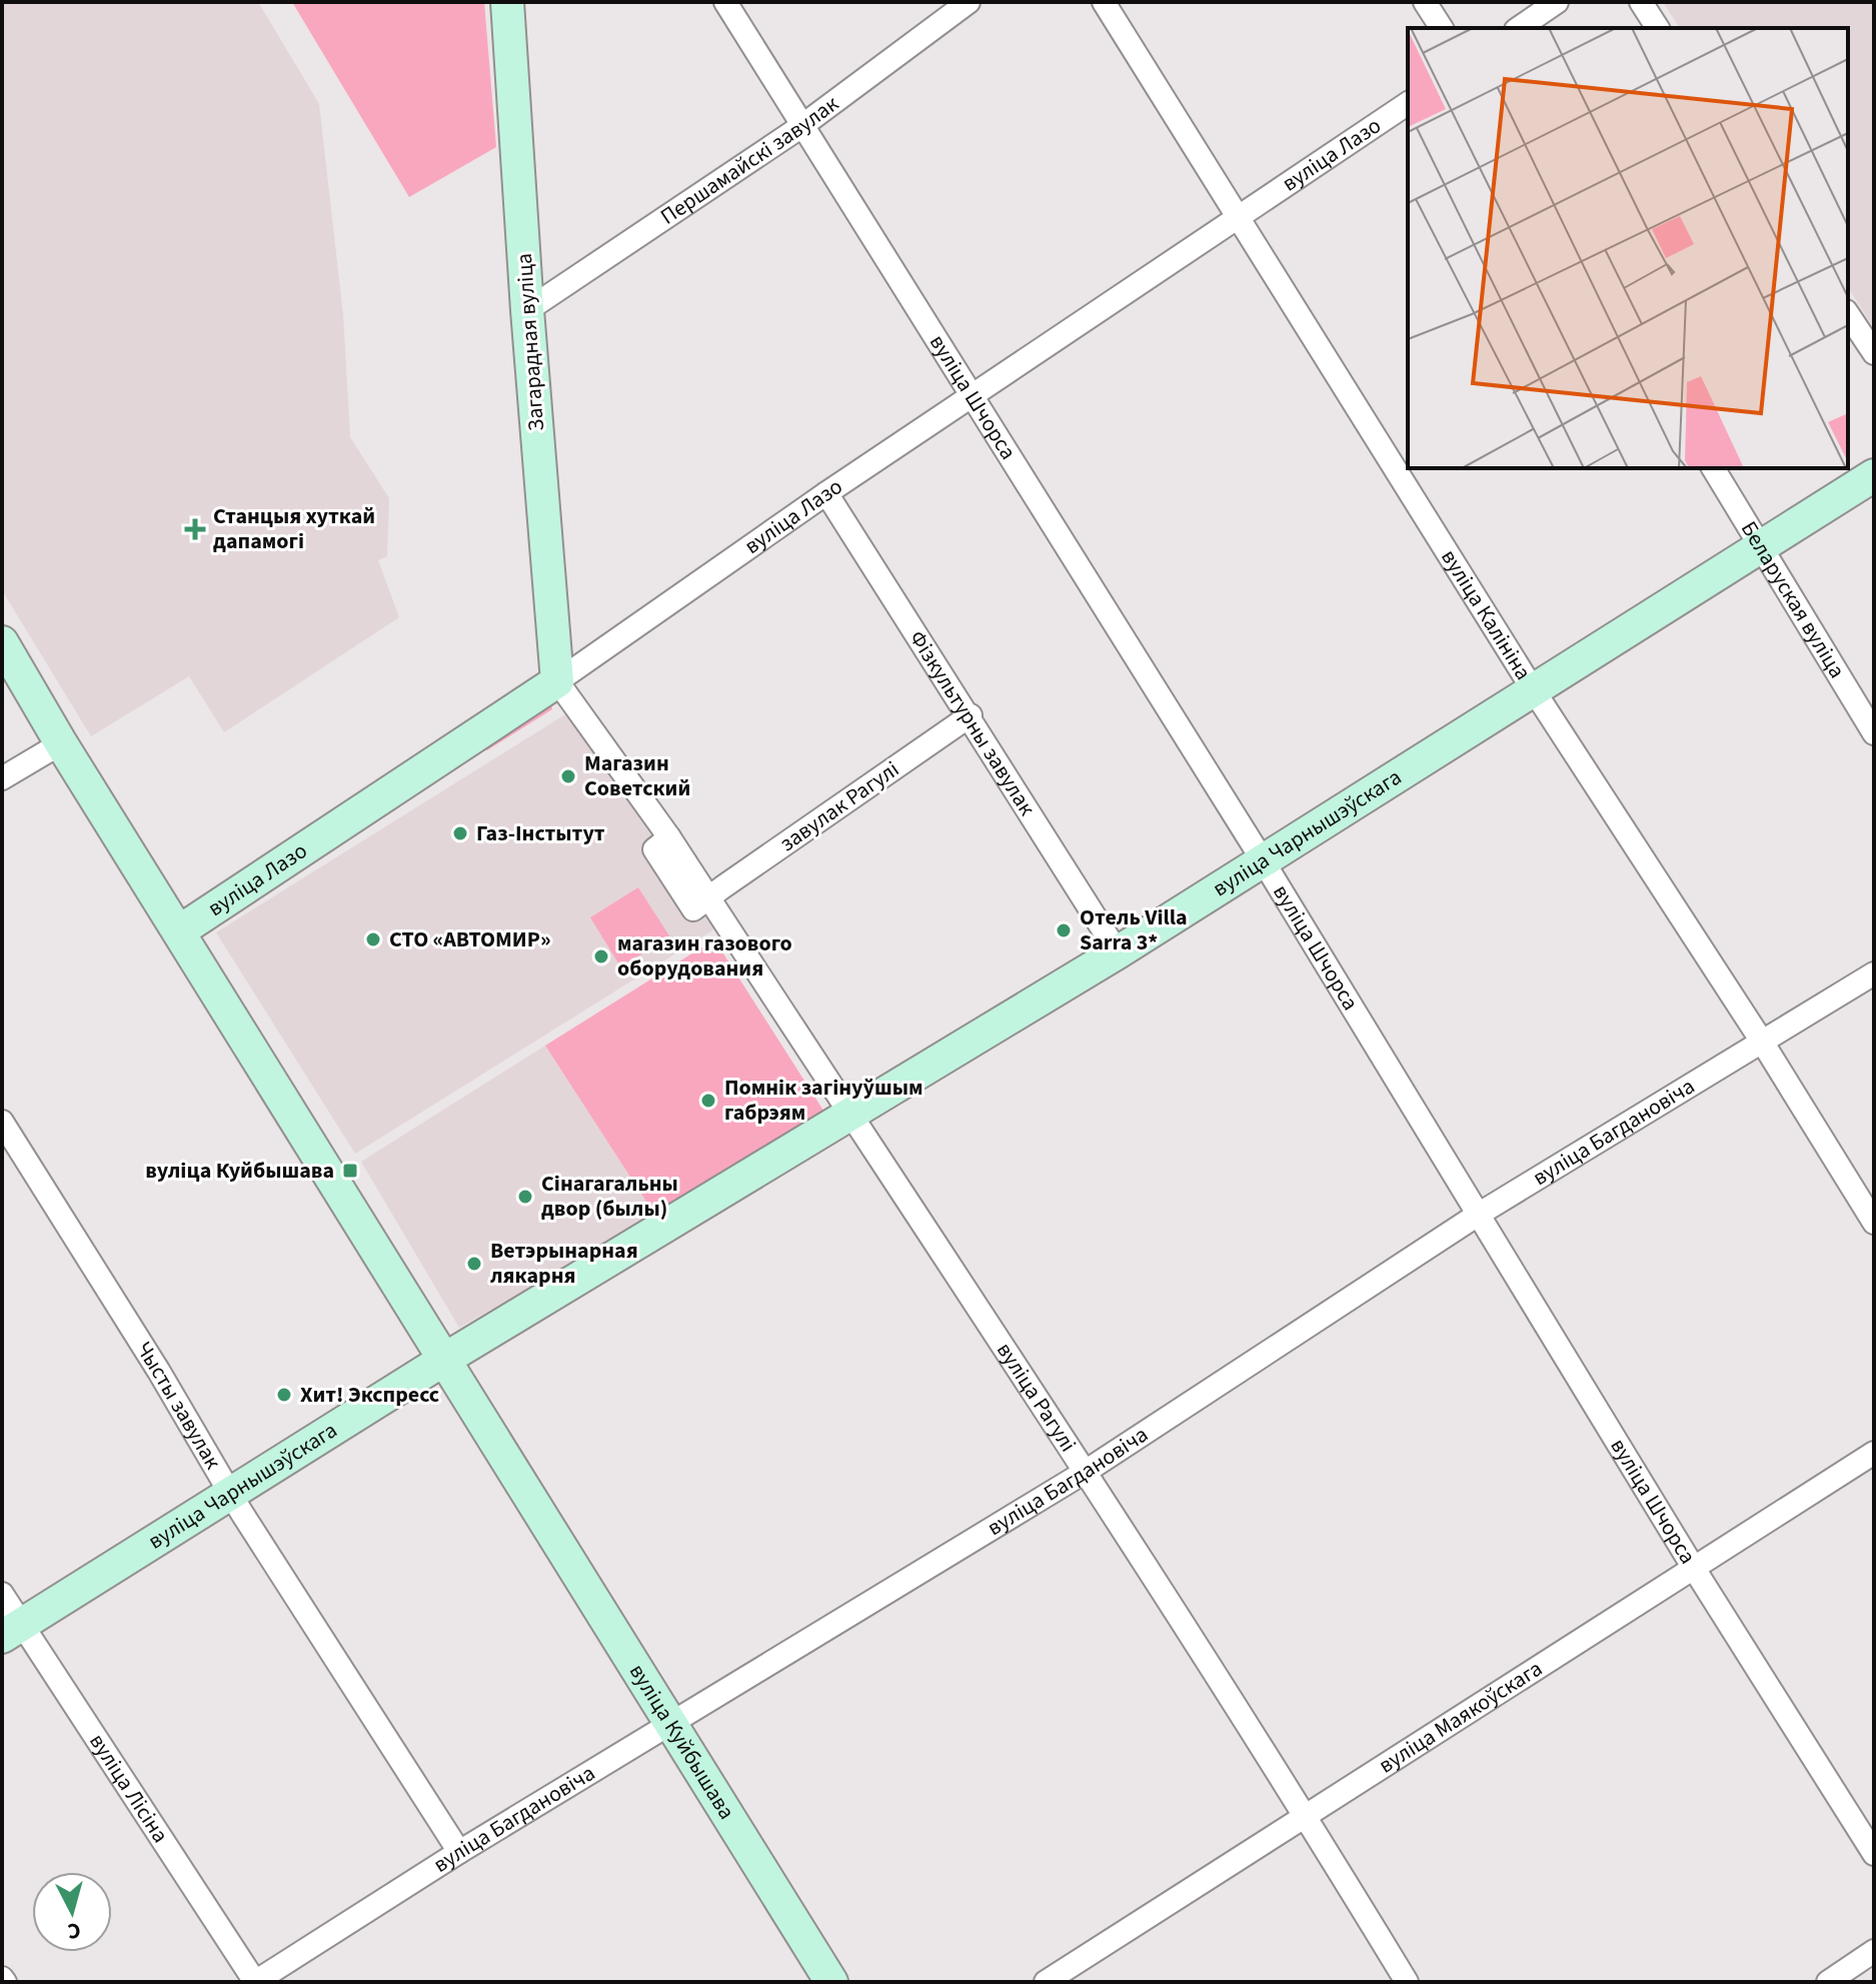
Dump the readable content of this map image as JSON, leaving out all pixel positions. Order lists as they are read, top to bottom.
{
  "streets": {
    "street": [
      "вуліца Лазо",
      "Першамайскі завулак",
      "Загарадная вуліца",
      "вуліца Шчорса",
      "Беларуская вуліца",
      "вуліца Калініна",
      "Фізкультурны завулак",
      "завулак Рагулі",
      "вуліца Чарнышэўскага",
      "вуліца Багдановіча",
      "вуліца Рагулі",
      "Чысты завулак",
      "вуліца Маякоўскага",
      "вуліца Куйбышава",
      "вуліца Лісіна"
    ]
  },
  "crossings": [
    ["вуліца Лазо", "Загарадная вуліца"],
    ["вуліца Лазо", "вуліца Шчорса"],
    ["вуліца Лазо", "вуліца Калініна"],
    ["вуліца Лазо", "Фізкультурны завулак"],
    ["вуліца Лазо", "вуліца Рагулі"],
    ["вуліца Лазо", "вуліца Куйбышава"],
    ["Першамайскі завулак", "Загарадная вуліца"],
    ["Першамайскі завулак", "вуліца Шчорса"],
    ["Загарадная вуліца", "вуліца Рагулі"],
    ["вуліца Шчорса", "вуліца Чарнышэўскага"],
    ["вуліца Шчорса", "вуліца Багдановіча"],
    ["вуліца Шчорса", "вуліца Маякоўскага"],
    ["Беларуская вуліца", "вуліца Чарнышэўскага"],
    ["вуліца Калініна", "вуліца Чарнышэўскага"],
    ["вуліца Калініна", "вуліца Багдановіча"],
    ["Фізкультурны завулак", "завулак Рагулі"],
    ["Фізкультурны завулак", "вуліца Чарнышэўскага"],
    ["завулак Рагулі", "вуліца Рагулі"],
    ["вуліца Чарнышэўскага", "вуліца Рагулі"],
    ["вуліца Чарнышэўскага", "Чысты завулак"],
    ["вуліца Чарнышэўскага", "вуліца Куйбышава"],
    ["вуліца Чарнышэўскага", "вуліца Лісіна"],
    ["вуліца Багдановіча", "вуліца Рагулі"],
    ["вуліца Багдановіча", "Чысты завулак"],
    ["вуліца Багдановіча", "вуліца Куйбышава"],
    ["вуліца Багдановіча", "вуліца Лісіна"],
    ["вуліца Рагулі", "вуліца Маякоўскага"]
  ],
  "places": {
    "health": ["Станцыя хуткай дапамогі"],
    "other": [
      "Магазин Советский",
      "Газ-Інстытут",
      "Отель Villa Sarra 3*",
      "СТО «АВТОМИР»",
      "магазин газового оборудования",
      "Помнік загінуўшым габрэям",
      "Сінагагальны двор (былы)",
      "Ветэрынарная лякарня",
      "Хит! Экспресс"
    ],
    "transit": ["вуліца Куйбышава"]
  },
  "north": "bottom"
}
